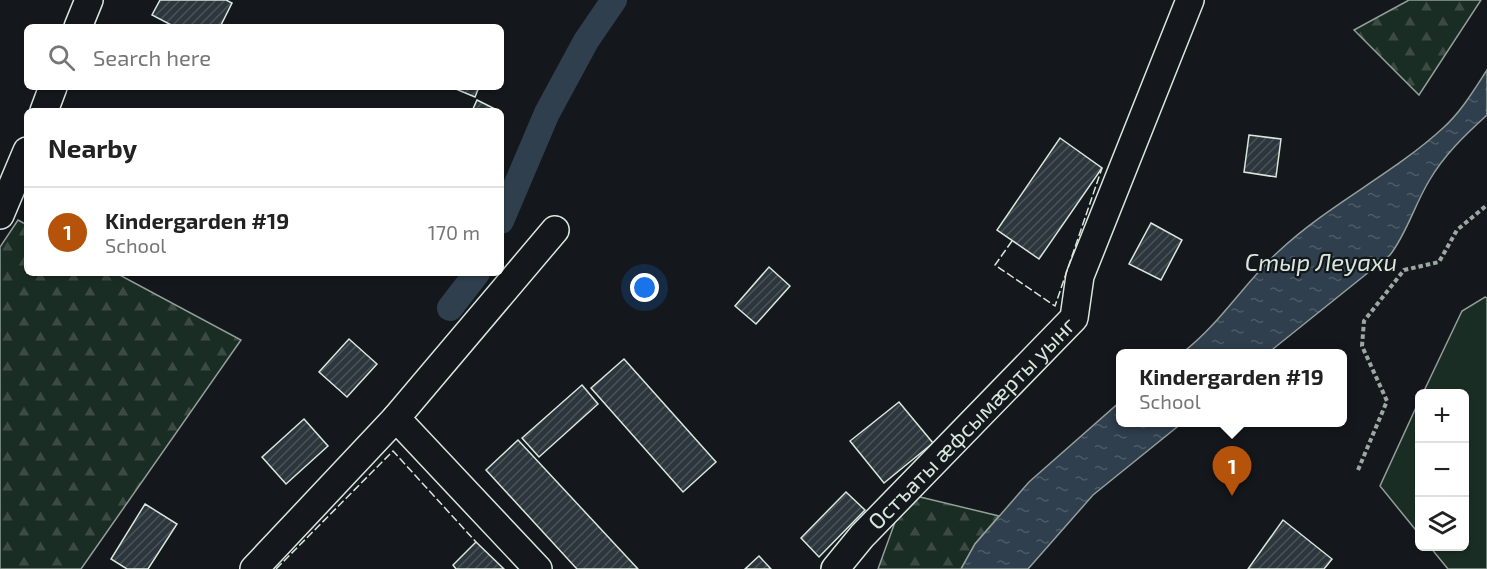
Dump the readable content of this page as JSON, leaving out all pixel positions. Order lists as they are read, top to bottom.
{
  "streets": {
    "street": ["Остъаты æфсымæрты уынг"]
  },
  "water": ["Стыр Леуахи"],
  "page": {
    "search": "Search here",
    "heading": "Nearby",
    "list": [
      {
        "mark": "1",
        "name": "Kindergarden #19",
        "note": "School",
        "value": "170 m"
      }
    ],
    "popup": ["Kindergarden #19", "School"],
    "map_buttons": ["+", "−"],
    "pins": "1"
  }
}
